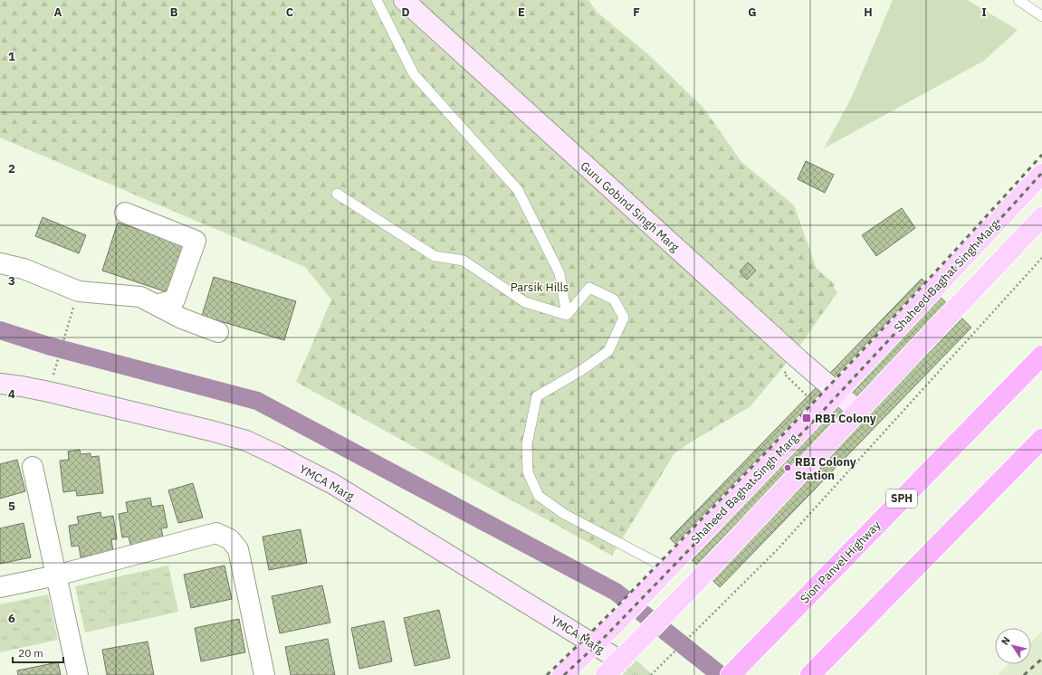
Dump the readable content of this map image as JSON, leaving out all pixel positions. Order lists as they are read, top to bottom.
{
  "streets": {
    "highway": ["SPH", "Sion Panvel Highway"],
    "main road": ["Guru Gobind Singh Marg", "Shaheed Baghat Singh Marg", "YMCA Marg"]
  },
  "crossings": [
    ["Guru Gobind Singh Marg", "Shaheed Baghat Singh Marg"],
    ["Shaheed Baghat Singh Marg", "YMCA Marg"]
  ],
  "parks": ["Parsik Hills"],
  "places": {
    "transit": ["RBI Colony"],
    "other": ["RBI Colony Station"]
  },
  "scale_bar": "20 m",
  "north": "top left",
  "grid": {
    "columns": [
      "A",
      "B",
      "C",
      "D",
      "E",
      "F",
      "G",
      "H",
      "I"
    ],
    "rows": [
      "1",
      "2",
      "3",
      "4",
      "5",
      "6"
    ]
  }
}
